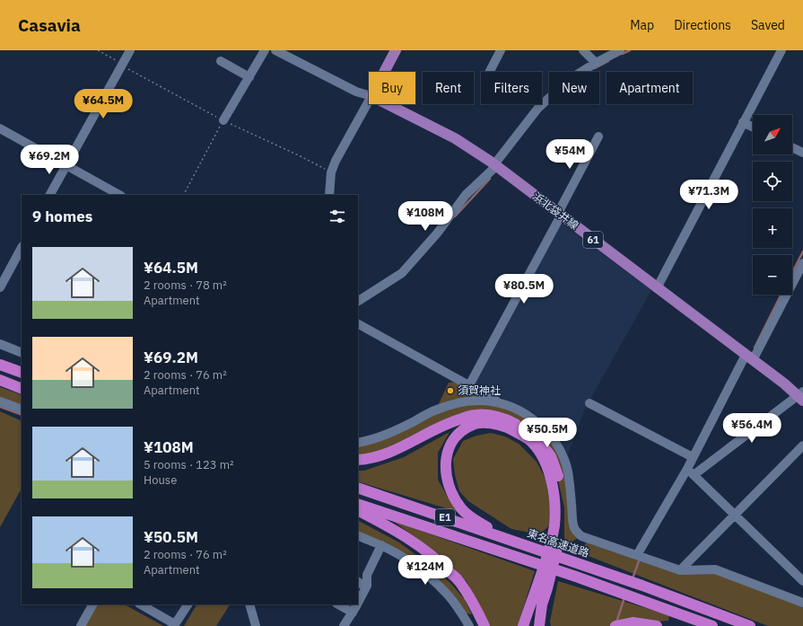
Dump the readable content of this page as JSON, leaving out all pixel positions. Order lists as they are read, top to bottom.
{
  "streets": {
    "highway": ["E1", "東名高速道路"],
    "main road": ["浜北袋井線", "61"]
  },
  "places": ["須賀神社"],
  "north": "top right",
  "page": {
    "header": "Casavia",
    "nav": ["Map", "Directions", "Saved"],
    "chip": [
      "Buy",
      "Rent",
      "Filters",
      "New",
      "Apartment"
    ],
    "price": [
      "¥64.5M",
      "¥54M",
      "¥69.2M",
      "¥71.3M",
      "¥108M",
      "¥80.5M",
      "¥56.4M",
      "¥50.5M",
      "¥124M"
    ],
    "map_buttons": ["+", "−"],
    "heading": "9 homes",
    "list": [
      {
        "name": "¥64.5M",
        "note": "2 rooms · 78 m² · Apartment"
      },
      {
        "name": "¥69.2M",
        "note": "2 rooms · 76 m² · Apartment"
      },
      {
        "name": "¥108M",
        "note": "5 rooms · 123 m² · House"
      },
      {
        "name": "¥50.5M",
        "note": "2 rooms · 76 m² · Apartment"
      }
    ]
  }
}
